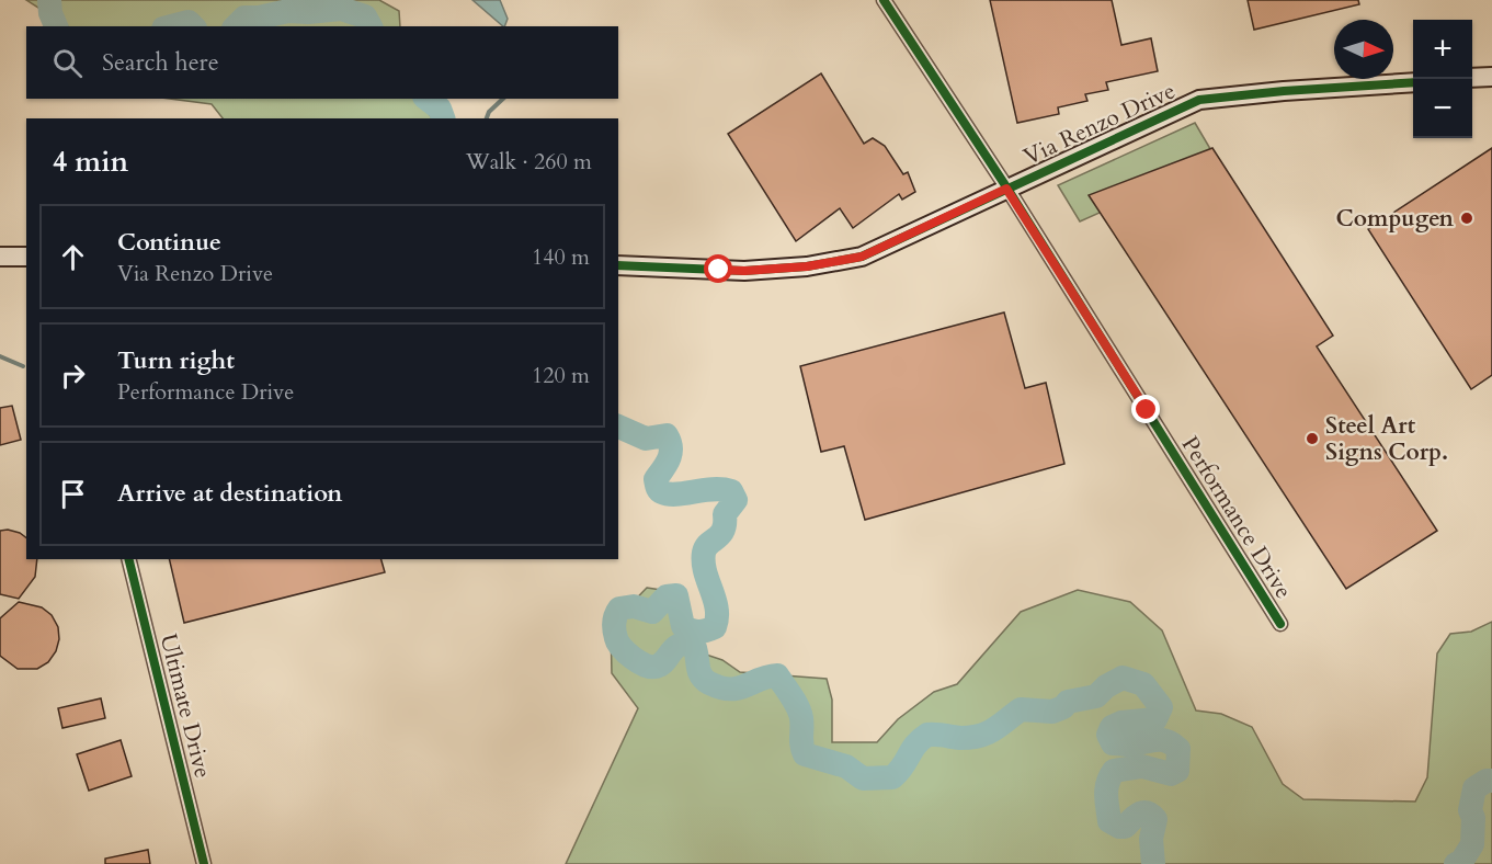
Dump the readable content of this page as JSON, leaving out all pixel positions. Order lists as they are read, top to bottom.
{
  "streets": {
    "street": ["Via Renzo Drive", "Performance Drive", "Ultimate Drive"]
  },
  "crossings": [
    ["Via Renzo Drive", "Performance Drive"]
  ],
  "places": ["Compugen", "Steel Art Signs Corp."],
  "north": "right",
  "page": {
    "map_buttons": ["+", "−"],
    "search": "Search here",
    "heading": ["4 min", "Walk · 260 m"],
    "list": [
      ["Continue", "Via Renzo Drive", "140 m"],
      ["Turn right", "Performance Drive", "120 m"],
      "Arrive at destination"
    ]
  }
}
